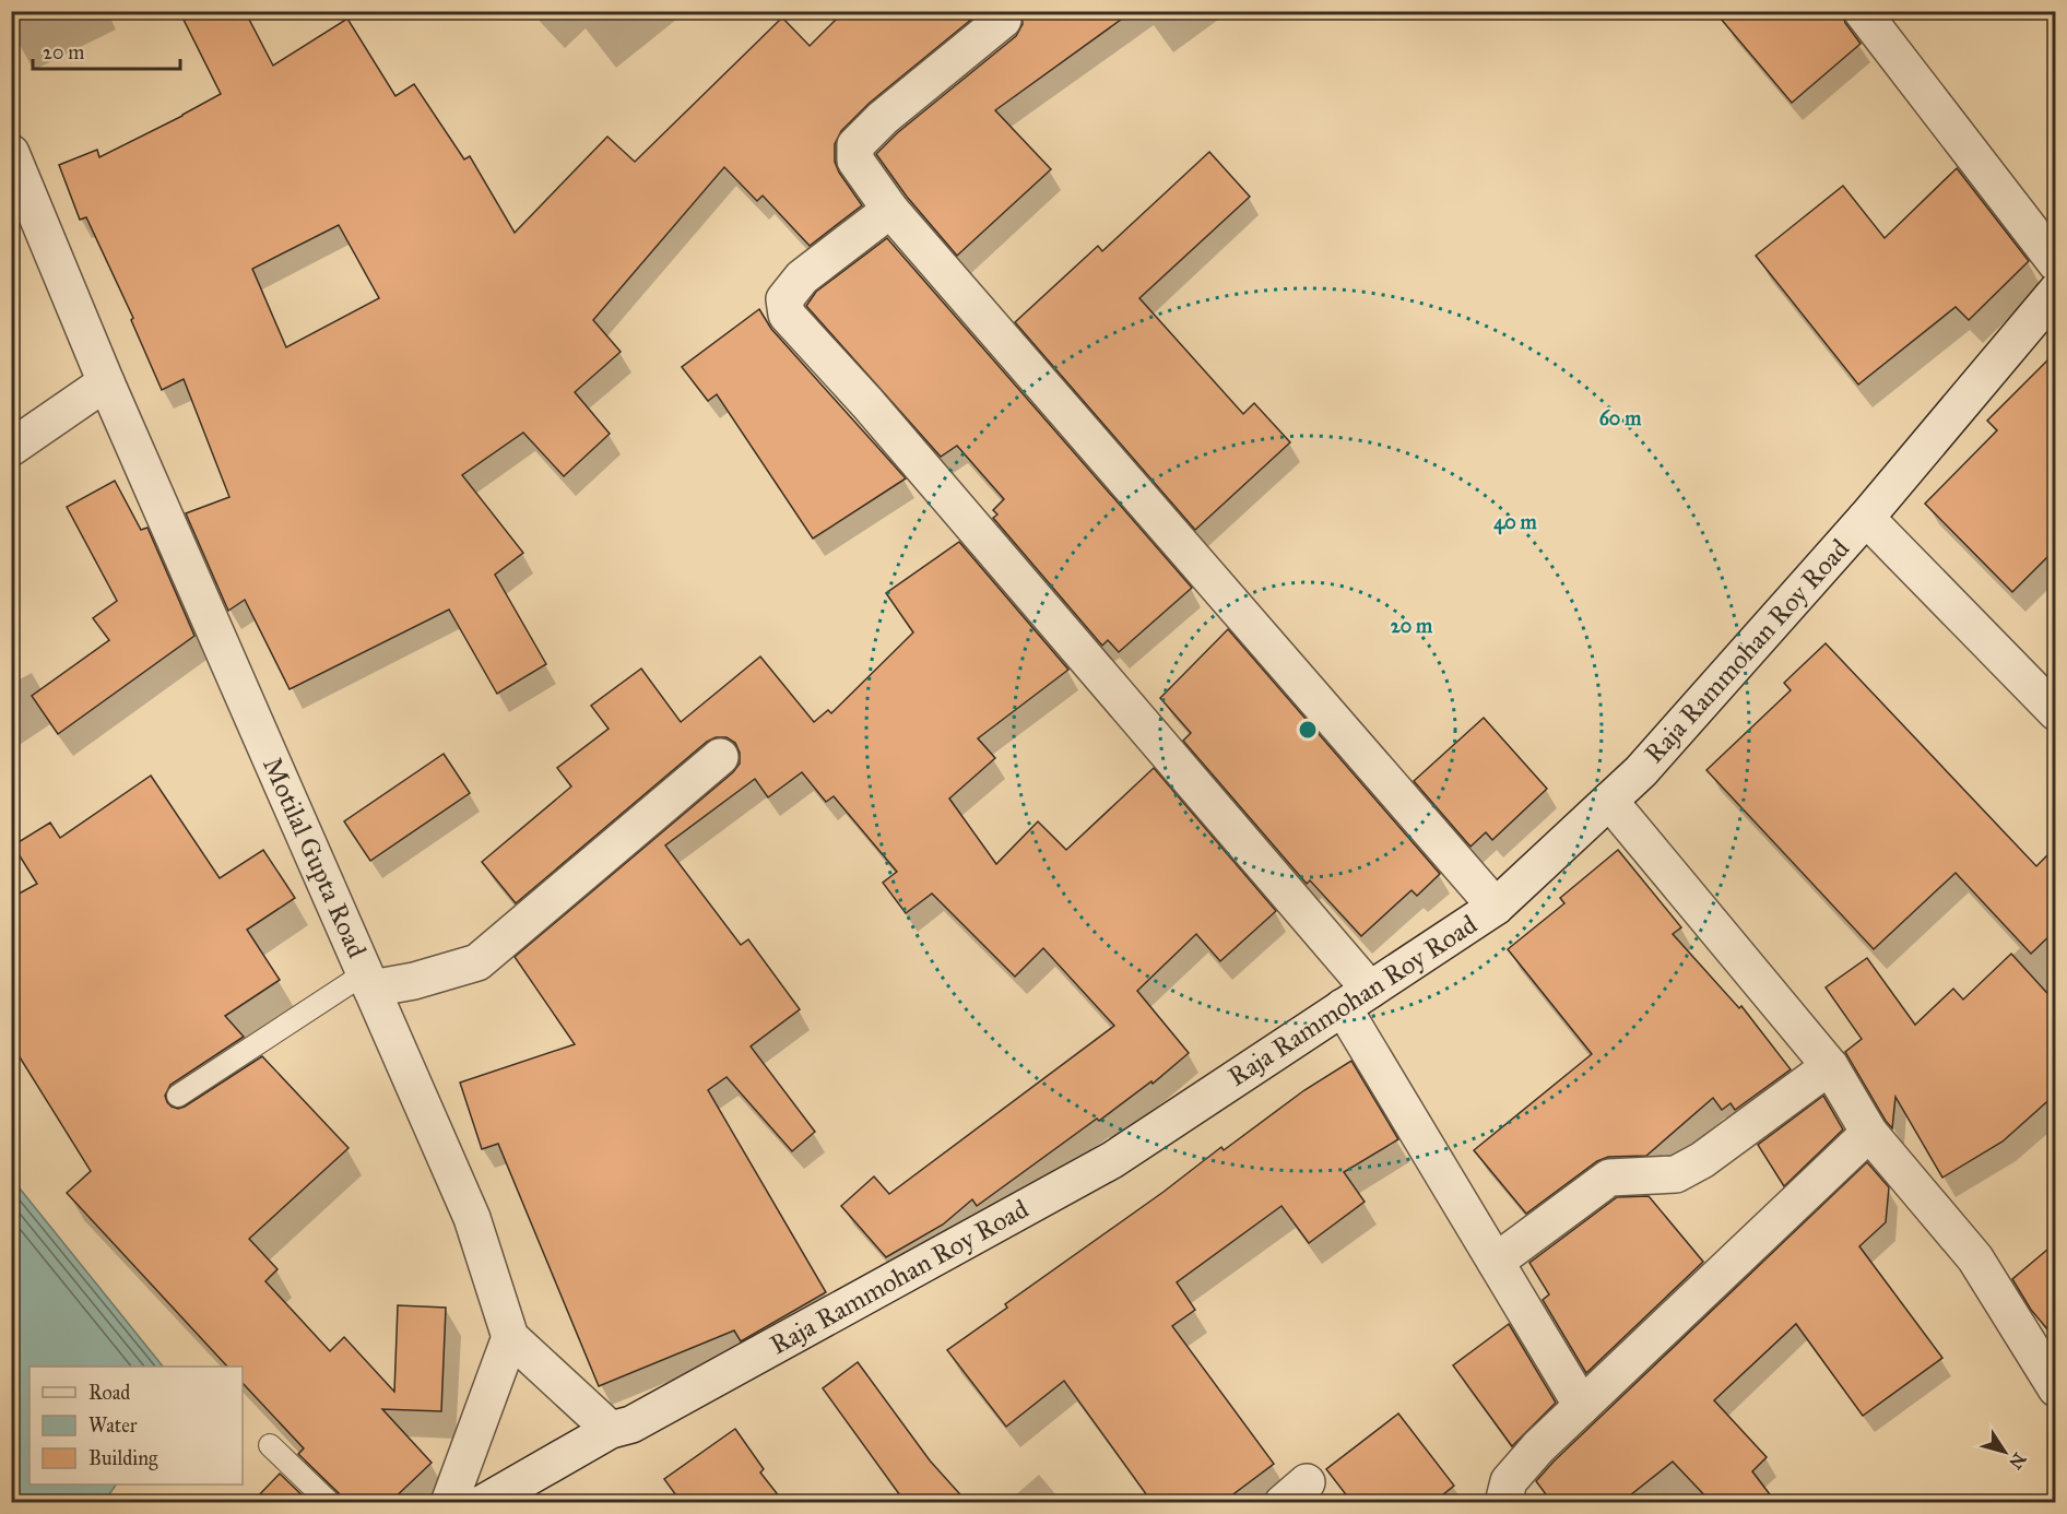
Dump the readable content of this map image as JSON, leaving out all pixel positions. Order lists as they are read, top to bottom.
{
  "streets": {
    "street": ["Raja Rammohan Roy Road", "Motilal Gupta Road"]
  },
  "crossings": [
    ["Raja Rammohan Roy Road", "Motilal Gupta Road"]
  ],
  "legend": ["Road", "Water", "Building"],
  "scale_bar": "20 m",
  "north": "bottom right",
  "rings": ["60 m", "40 m", "20 m"]
}
